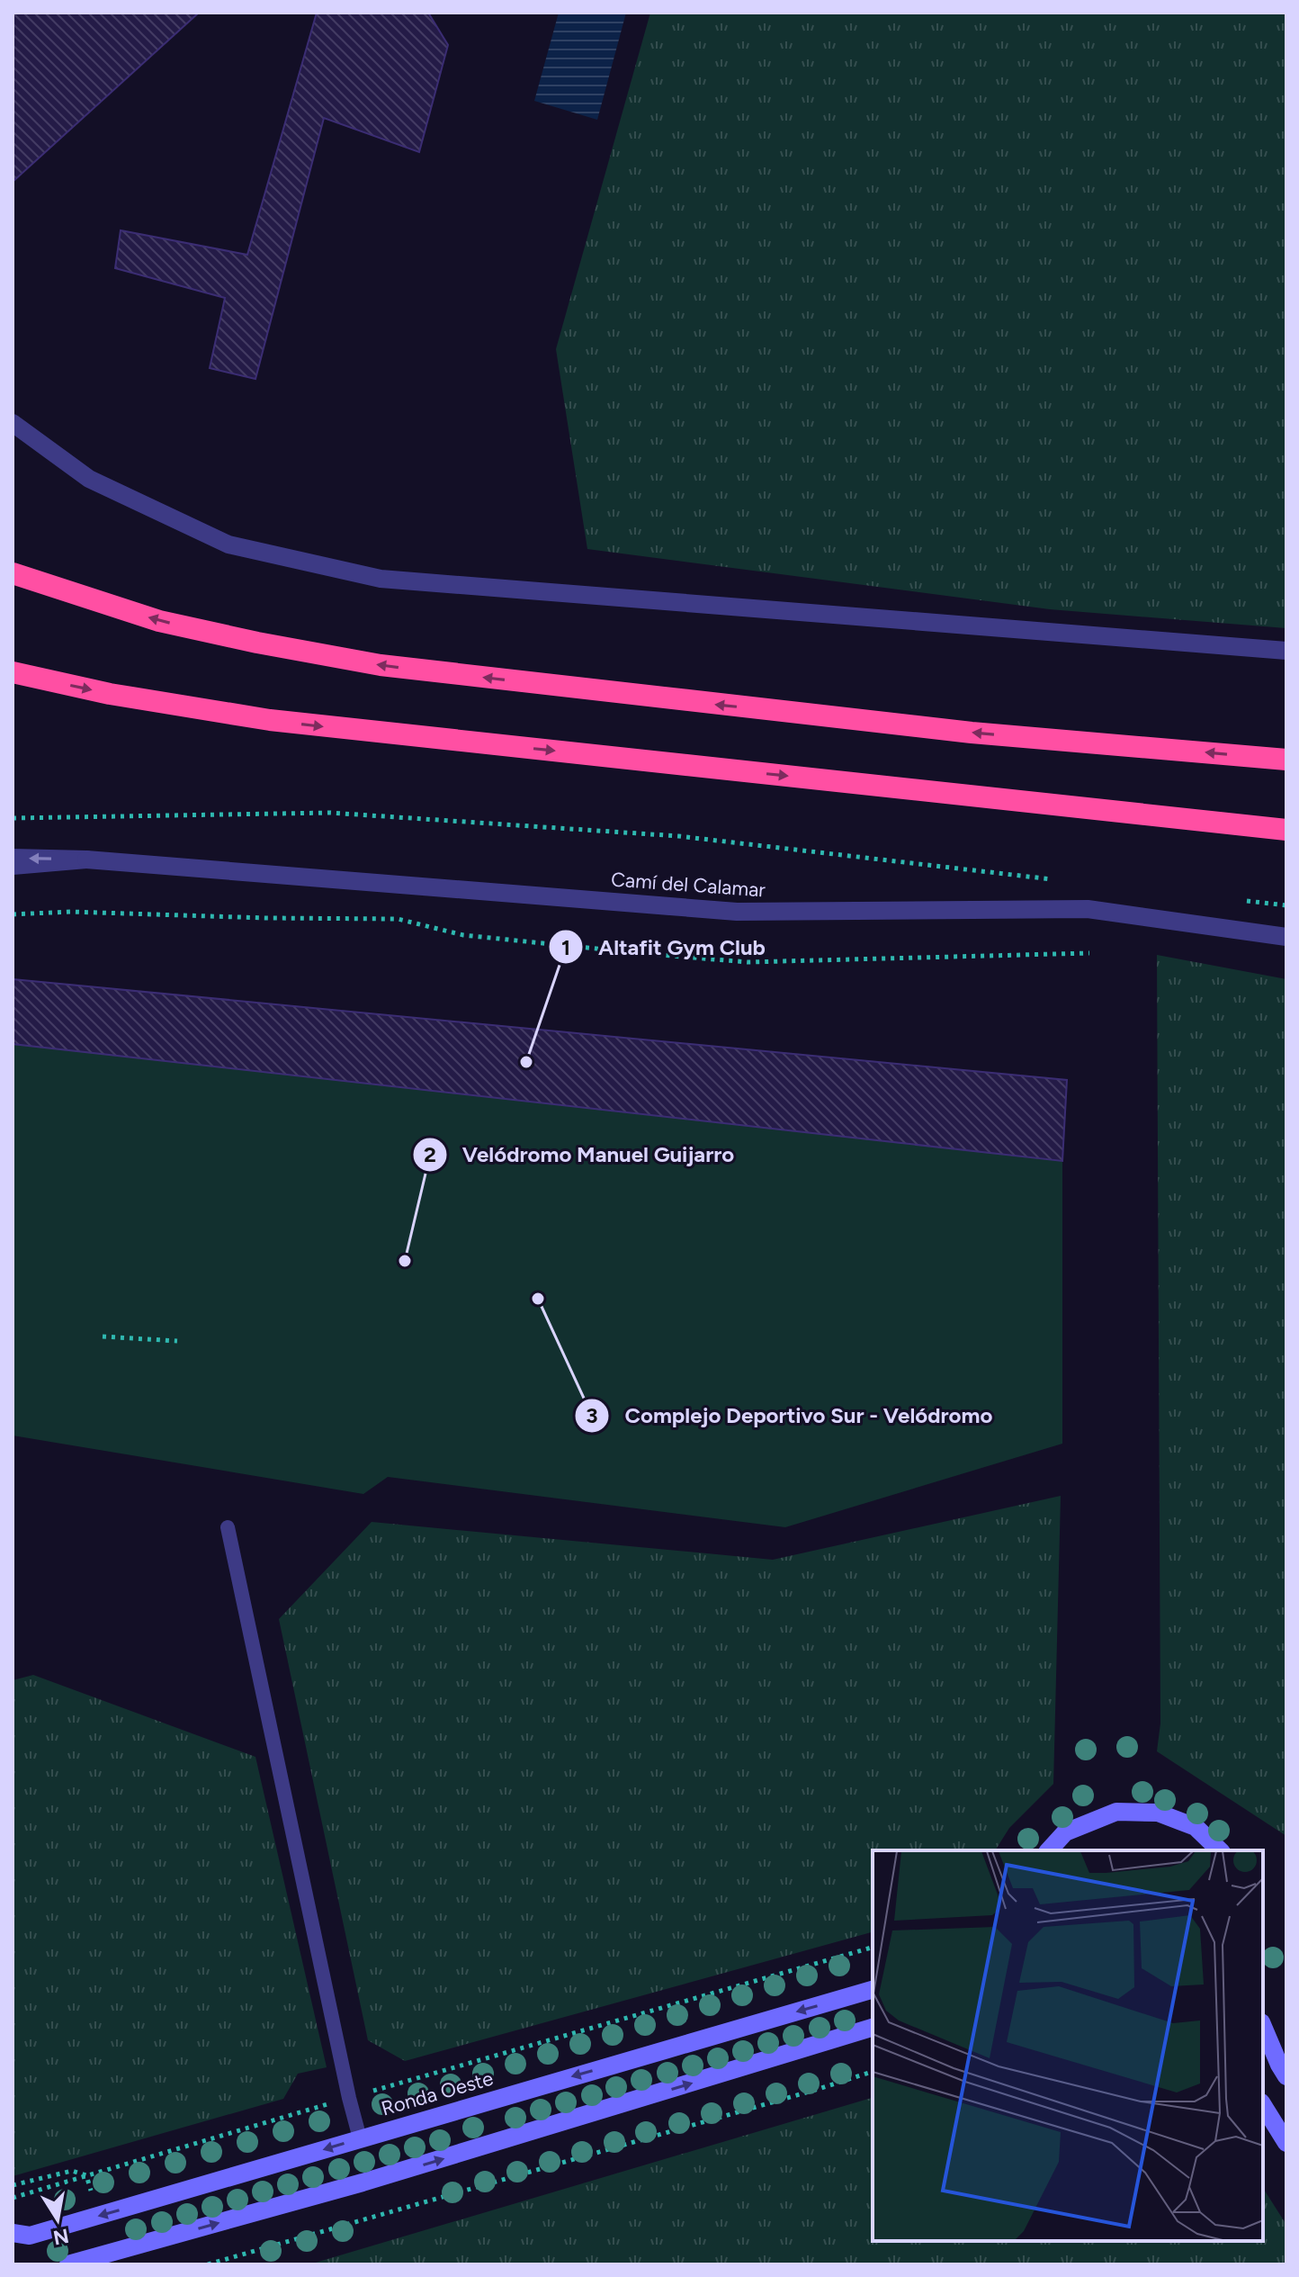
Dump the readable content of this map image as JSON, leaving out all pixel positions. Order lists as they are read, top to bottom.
{
  "streets": {
    "main road": ["Ronda Oeste"],
    "street": ["Camí del Calamar"]
  },
  "places": ["Altafit Gym Club", "Velódromo Manuel Guijarro", "Complejo Deportivo Sur - Velódromo"],
  "north": "bottom"
}
